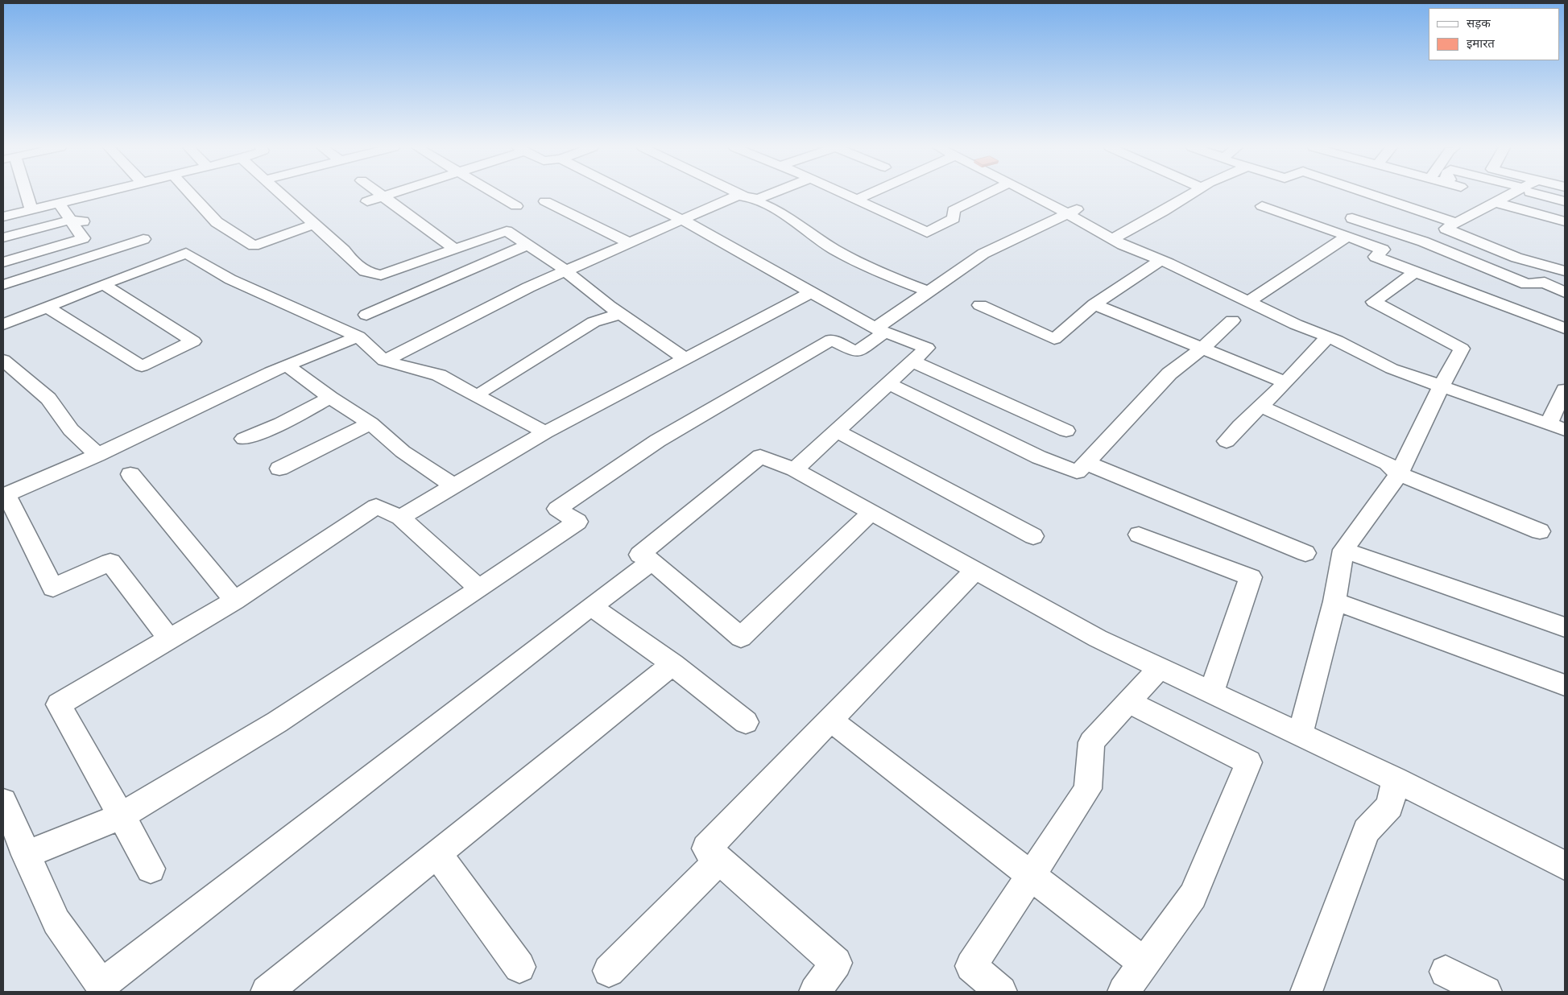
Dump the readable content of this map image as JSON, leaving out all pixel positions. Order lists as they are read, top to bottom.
{
  "legend": ["सड़क", "इमारत"]
}
